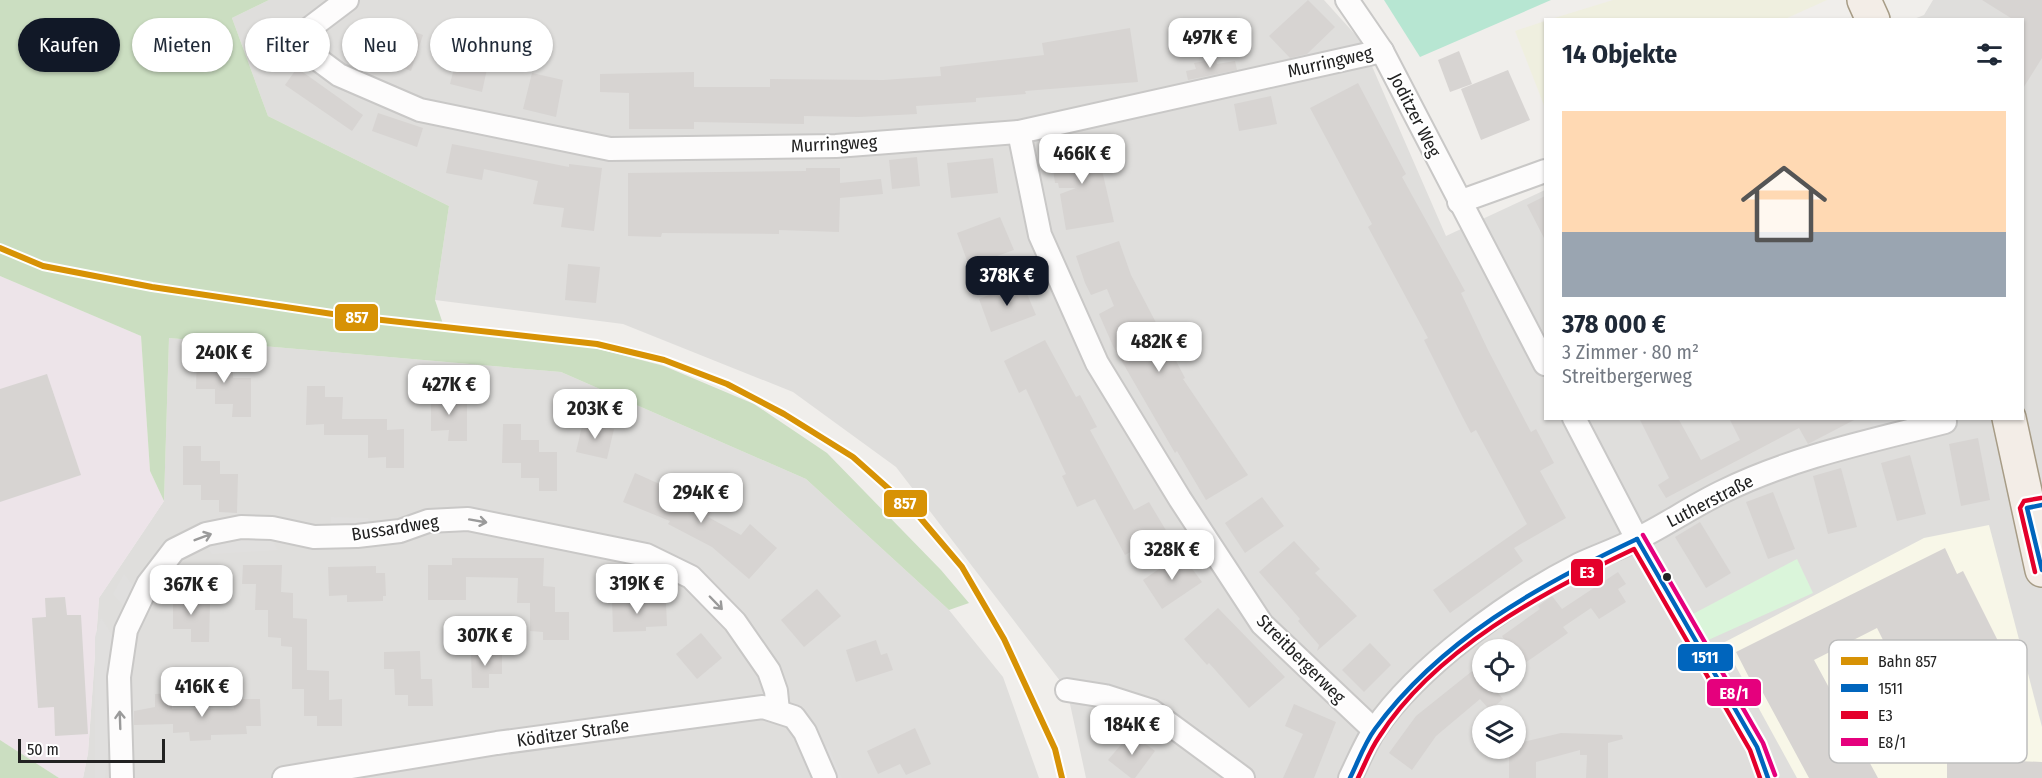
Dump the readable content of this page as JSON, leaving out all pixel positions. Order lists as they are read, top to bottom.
{
  "streets": {
    "street": [
      "Murringweg",
      "Joditzer Weg",
      "Lutherstraße",
      "Bussardweg",
      "Streitbergerweg",
      "Köditzer Straße"
    ]
  },
  "crossings": [
    ["Murringweg", "Joditzer Weg"],
    ["Murringweg", "Streitbergerweg"],
    ["Lutherstraße", "Streitbergerweg"],
    ["Bussardweg", "Köditzer Straße"]
  ],
  "lines": [
    "rail line 857",
    "transit line E3",
    "transit line 1511",
    "transit line E8/1"
  ],
  "legend": [
    "Bahn 857",
    "1511",
    "E3",
    "E8/1"
  ],
  "scale_bar": "50 m",
  "page": {
    "price": [
      "497K €",
      "466K €",
      "378K €",
      "482K €",
      "240K €",
      "427K €",
      "203K €",
      "294K €",
      "328K €",
      "319K €",
      "367K €",
      "307K €",
      "416K €",
      "184K €"
    ],
    "chip": [
      "Kaufen",
      "Mieten",
      "Filter",
      "Neu",
      "Wohnung"
    ],
    "heading": "14 Objekte",
    "list": [
      {
        "name": "378 000 €",
        "note": "3 Zimmer · 80 m² · Streitbergerweg"
      }
    ],
    "scale": "50 m"
  }
}
